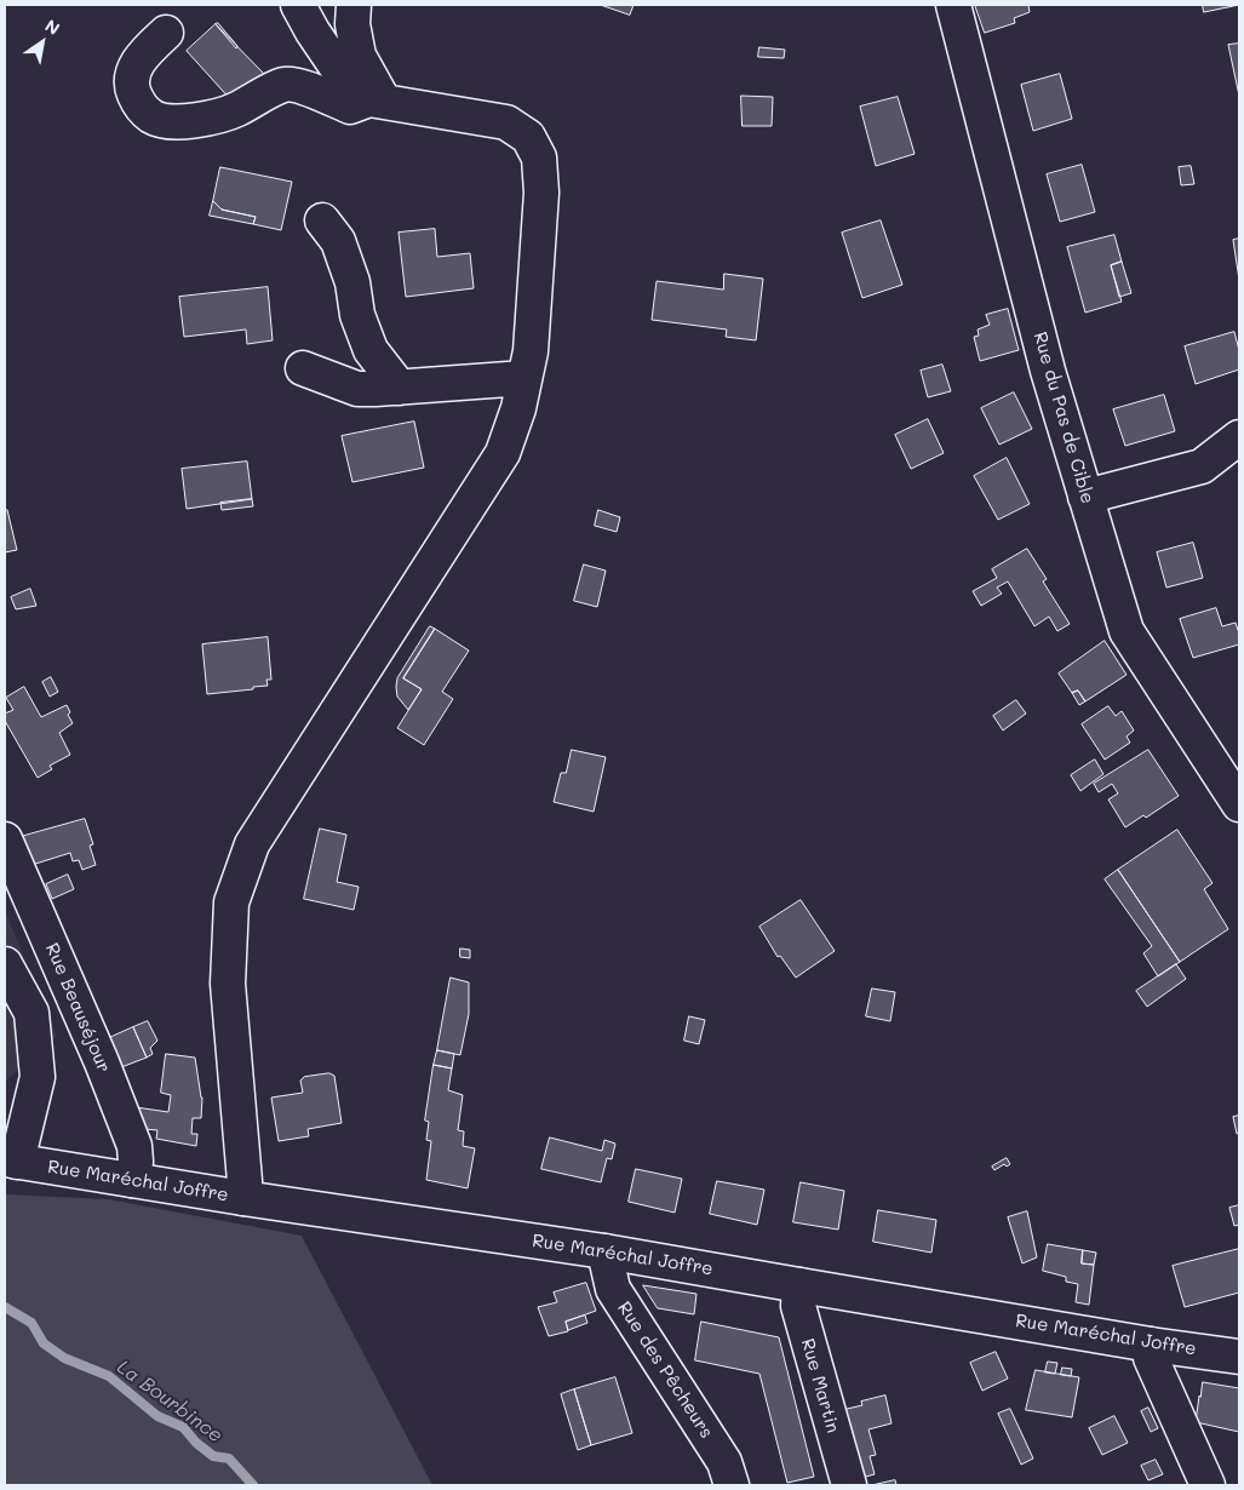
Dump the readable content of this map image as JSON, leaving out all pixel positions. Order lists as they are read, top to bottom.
{
  "streets": {
    "street": [
      "Rue du Pas de Cible",
      "Rue Beauséjour",
      "Rue Maréchal Joffre",
      "Rue des Pêcheurs",
      "Rue Martin"
    ]
  },
  "crossings": [
    ["Rue Beauséjour", "Rue Maréchal Joffre"],
    ["Rue Maréchal Joffre", "Rue des Pêcheurs"],
    ["Rue Maréchal Joffre", "Rue Martin"]
  ],
  "water": ["La Bourbince"],
  "north": "top right"
}
